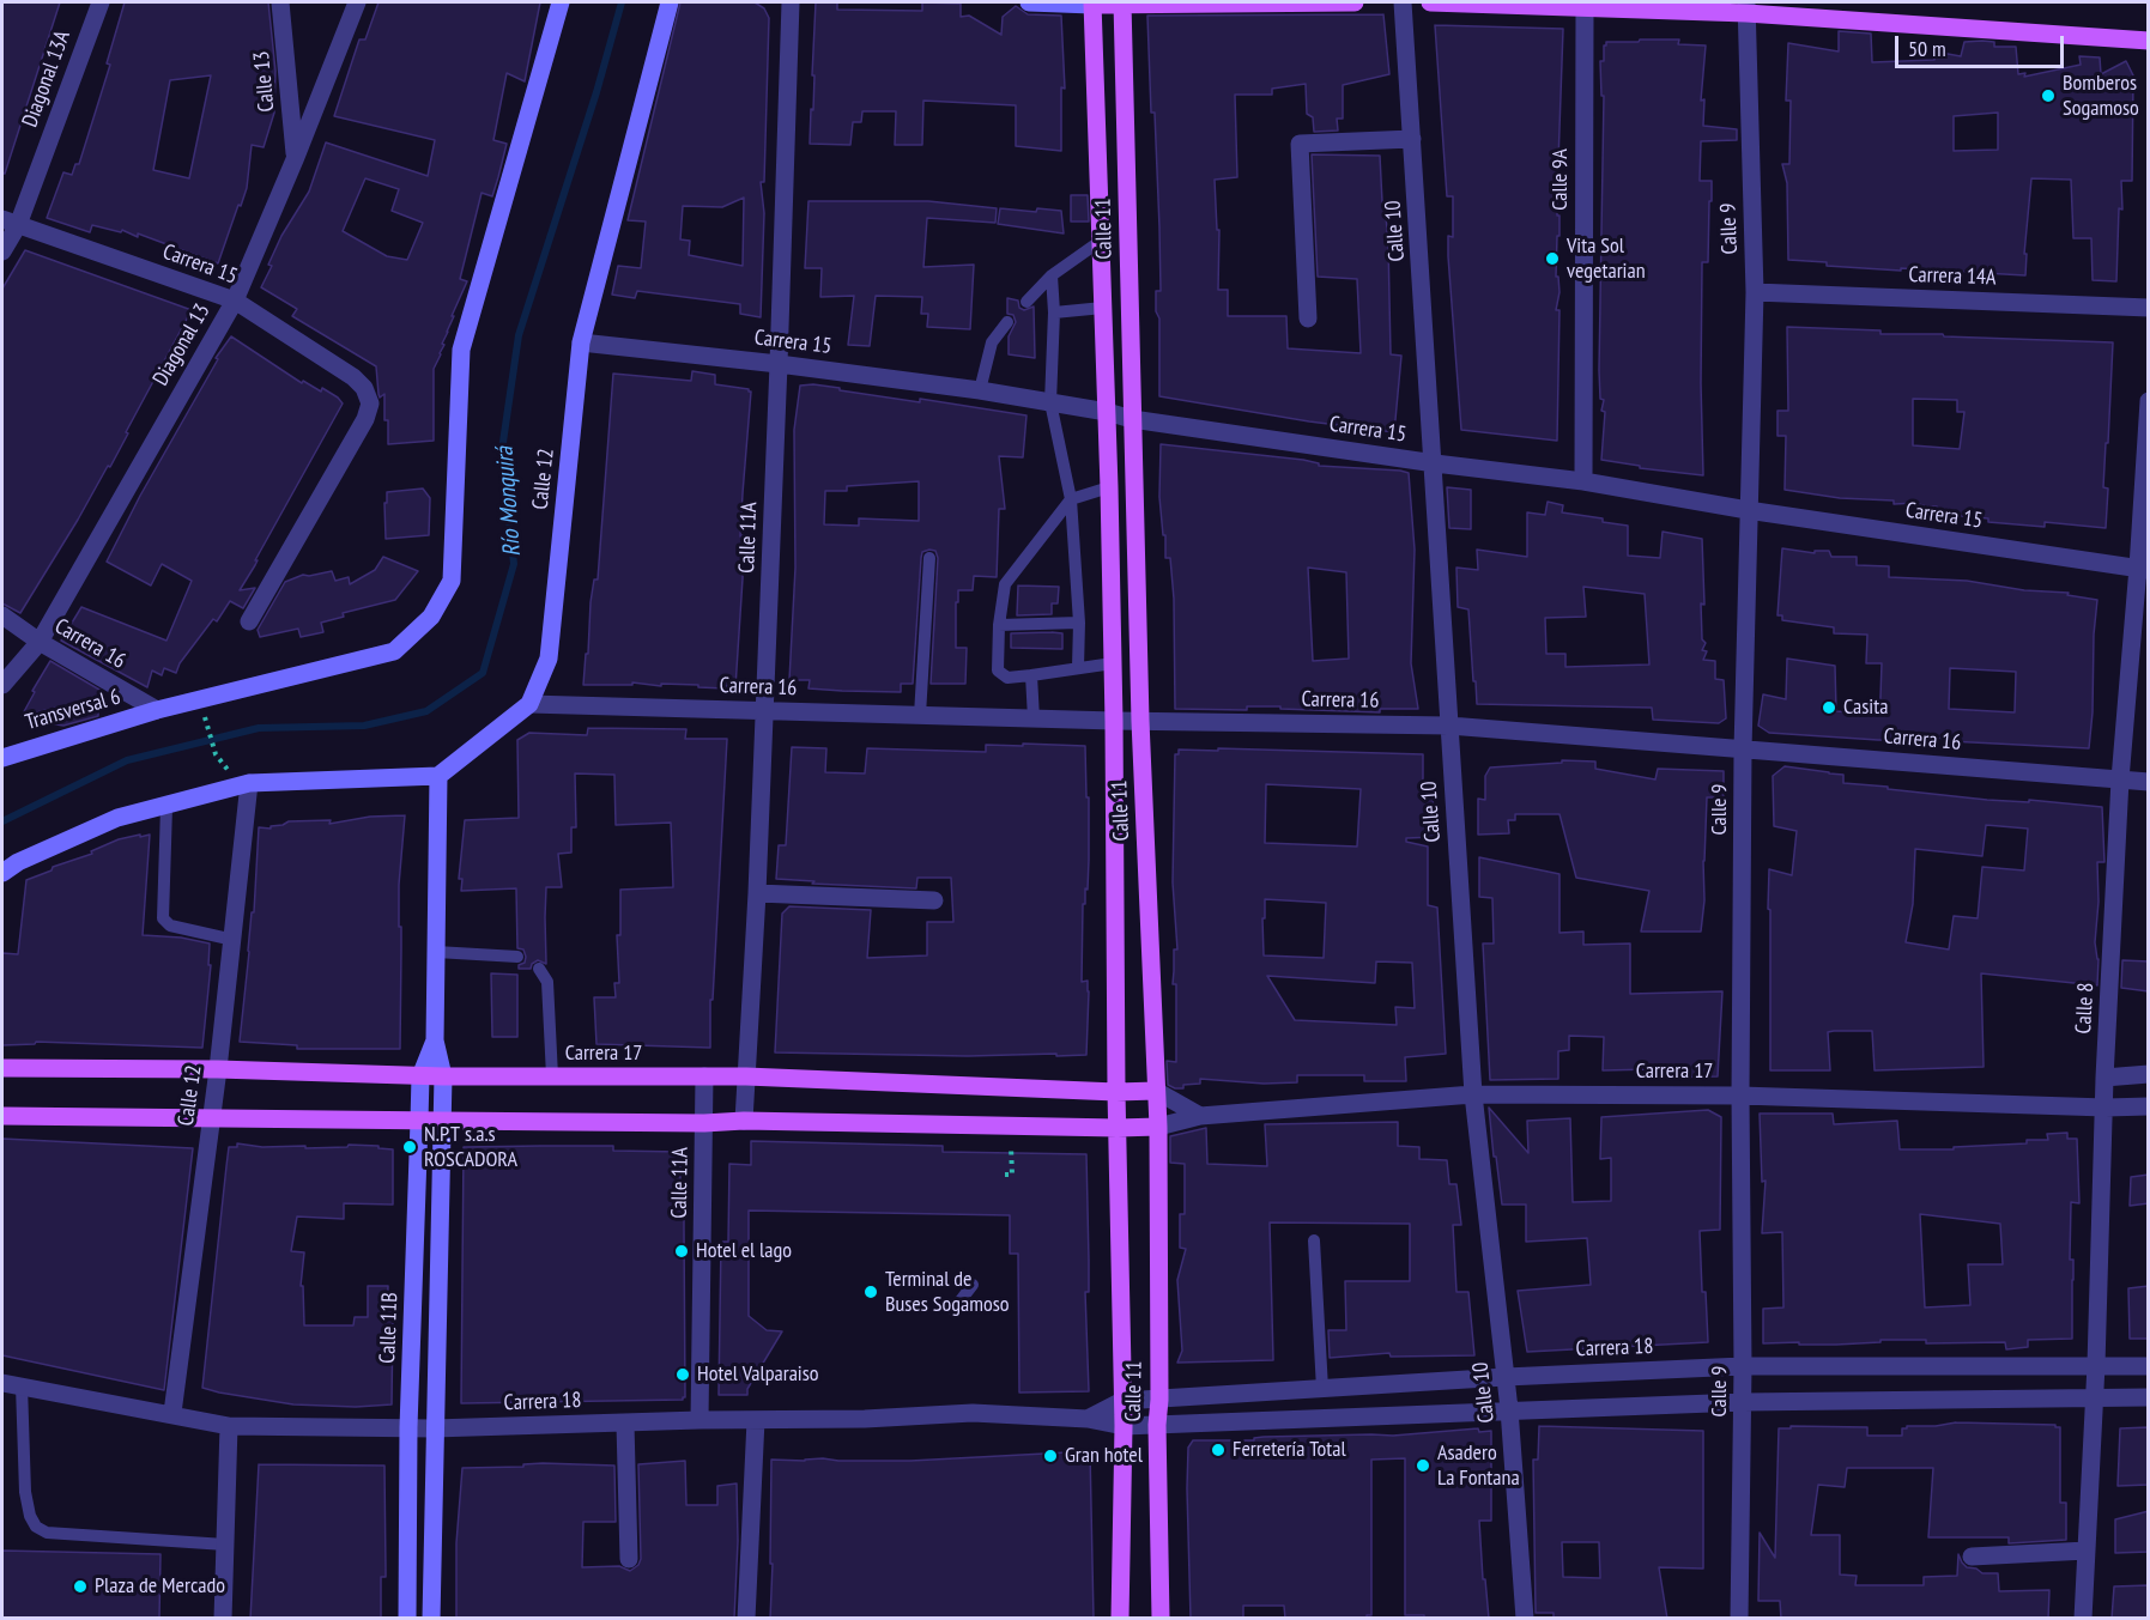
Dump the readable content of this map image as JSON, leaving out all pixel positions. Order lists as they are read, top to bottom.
{
  "streets": {
    "main road": ["Calle 11", "Carrera 17"],
    "street": [
      "Diagonal 13A",
      "Calle 13",
      "Calle 9A",
      "Calle 9",
      "Calle 10",
      "Carrera 15",
      "Carrera 14A",
      "Diagonal 13",
      "Calle 12",
      "Calle 11A",
      "Carrera 16",
      "Transversal 6",
      "Calle 8",
      "Calle 11B",
      "Carrera 18"
    ]
  },
  "crossings": [
    ["Diagonal 13A", "Carrera 15"],
    ["Calle 13", "Diagonal 13"],
    ["Calle 9A", "Carrera 15"],
    ["Calle 11", "Carrera 15"],
    ["Calle 11", "Carrera 16"],
    ["Calle 11", "Carrera 17"],
    ["Calle 11", "Carrera 18"],
    ["Calle 9", "Carrera 15"],
    ["Calle 9", "Carrera 14A"],
    ["Calle 9", "Carrera 16"],
    ["Calle 9", "Carrera 17"],
    ["Calle 9", "Carrera 18"],
    ["Calle 10", "Carrera 15"],
    ["Calle 10", "Carrera 16"],
    ["Calle 10", "Carrera 17"],
    ["Calle 10", "Carrera 18"],
    ["Carrera 15", "Diagonal 13"],
    ["Carrera 15", "Calle 12"],
    ["Carrera 15", "Calle 11A"],
    ["Carrera 15", "Calle 8"],
    ["Diagonal 13", "Carrera 16"],
    ["Calle 12", "Carrera 16"],
    ["Calle 12", "Carrera 17"],
    ["Calle 12", "Calle 11B"],
    ["Calle 12", "Carrera 18"],
    ["Calle 11A", "Carrera 16"],
    ["Calle 11A", "Carrera 17"],
    ["Calle 11A", "Carrera 18"],
    ["Carrera 16", "Transversal 6"],
    ["Carrera 16", "Calle 8"],
    ["Calle 8", "Carrera 17"],
    ["Calle 8", "Carrera 18"],
    ["Carrera 17", "Calle 11B"],
    ["Calle 11B", "Carrera 18"]
  ],
  "water": ["Río Monquirá"],
  "places": [
    "Bomberos Sogamoso",
    "Vita Sol vegetarian",
    "Casita",
    "N.P.T s.a.s ROSCADORA",
    "Hotel el lago",
    "Terminal de Buses Sogamoso",
    "Hotel Valparaiso",
    "Ferretería Total",
    "Gran hotel",
    "Asadero La Fontana",
    "Plaza de Mercado"
  ],
  "scale_bar": "50 m"
}
